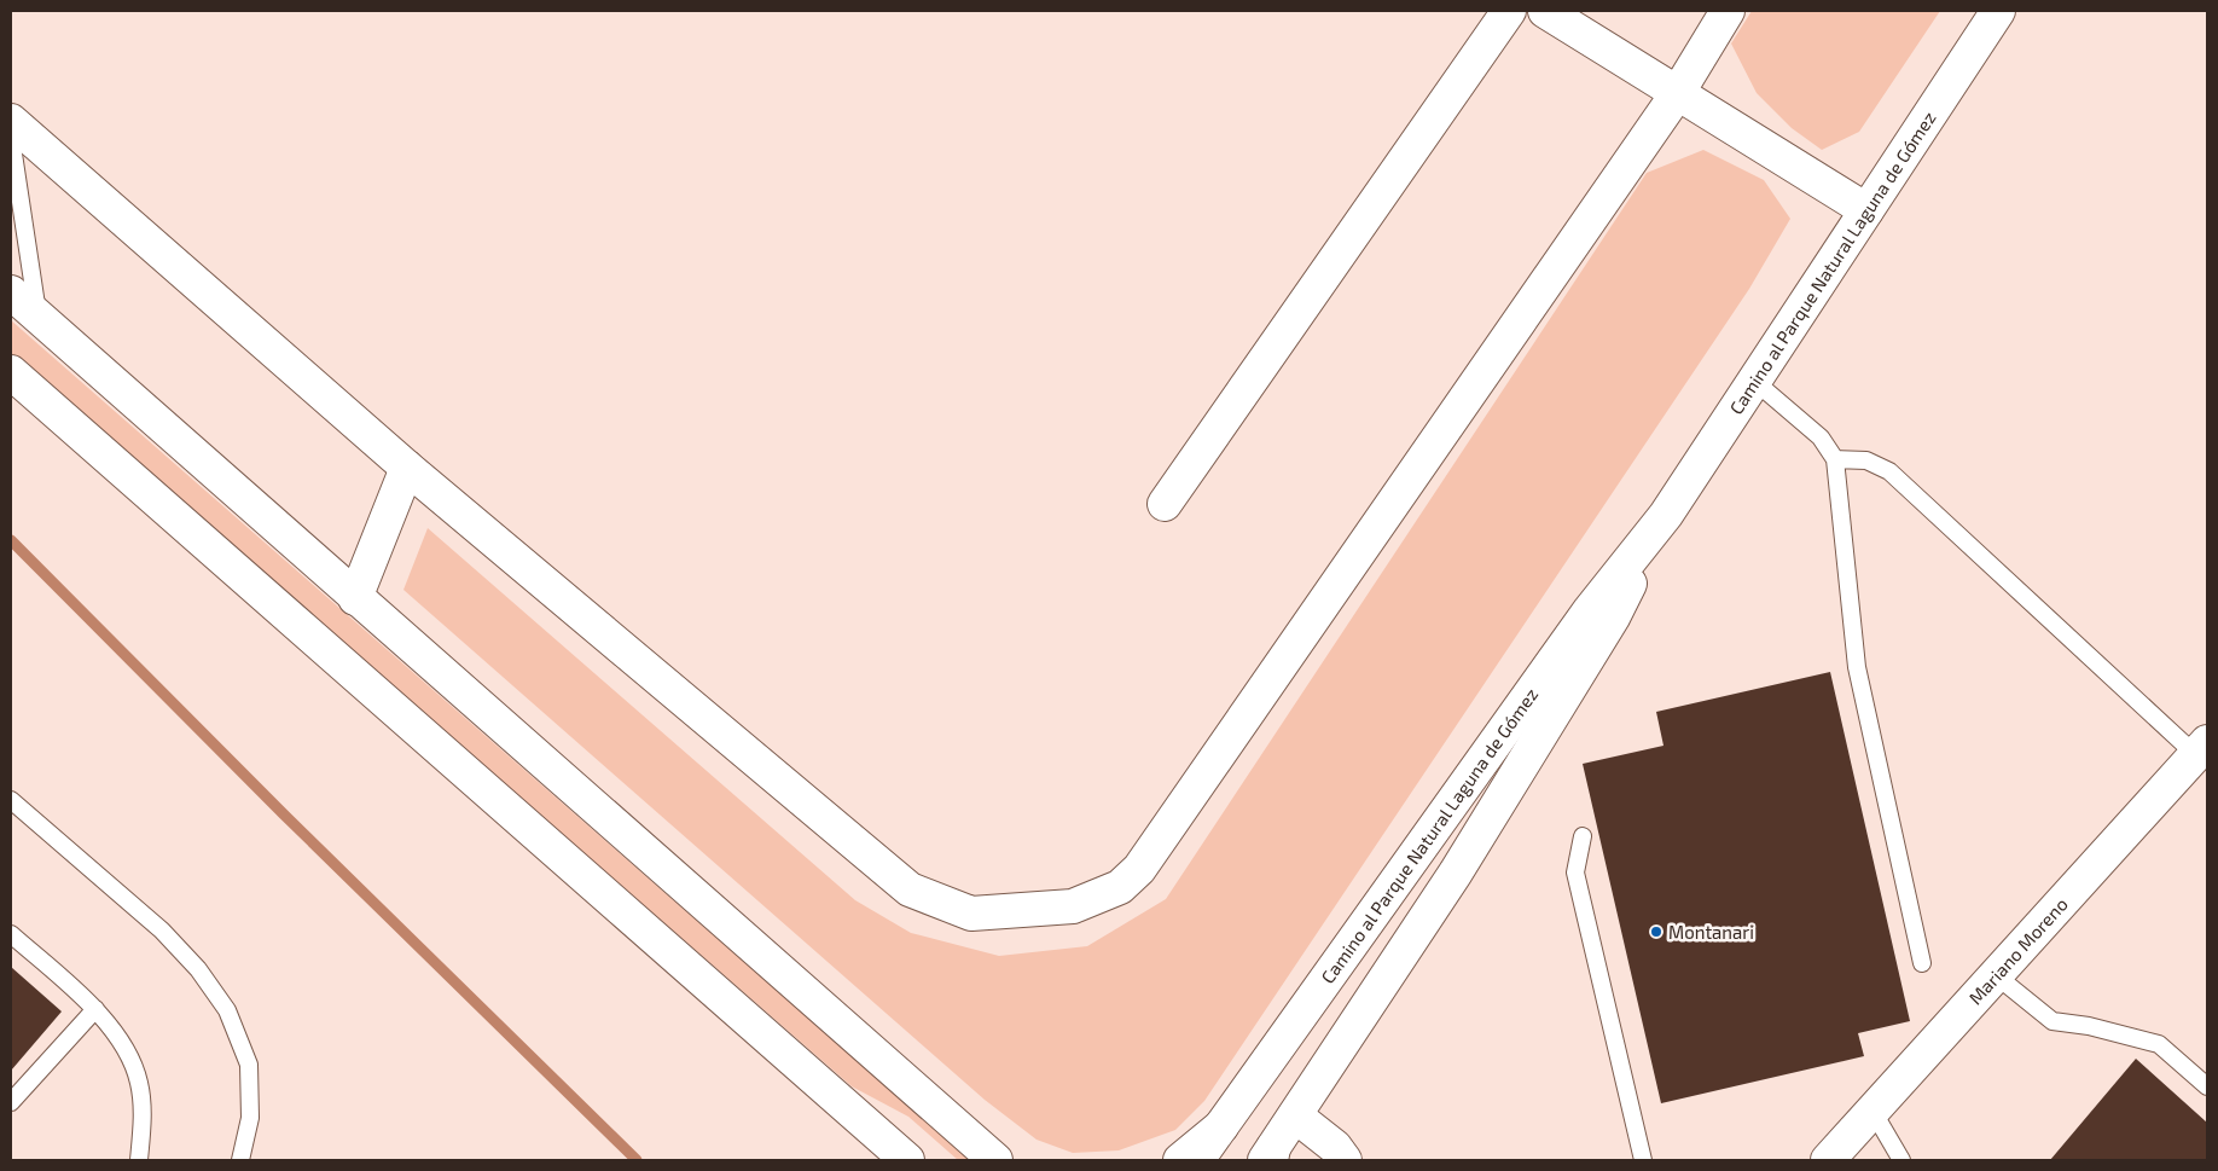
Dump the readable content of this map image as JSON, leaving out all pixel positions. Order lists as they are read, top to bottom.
{
  "streets": {
    "main road": ["Camino al Parque Natural Laguna de Gómez", "Mariano Moreno"]
  },
  "places": ["Montanari"]
}
